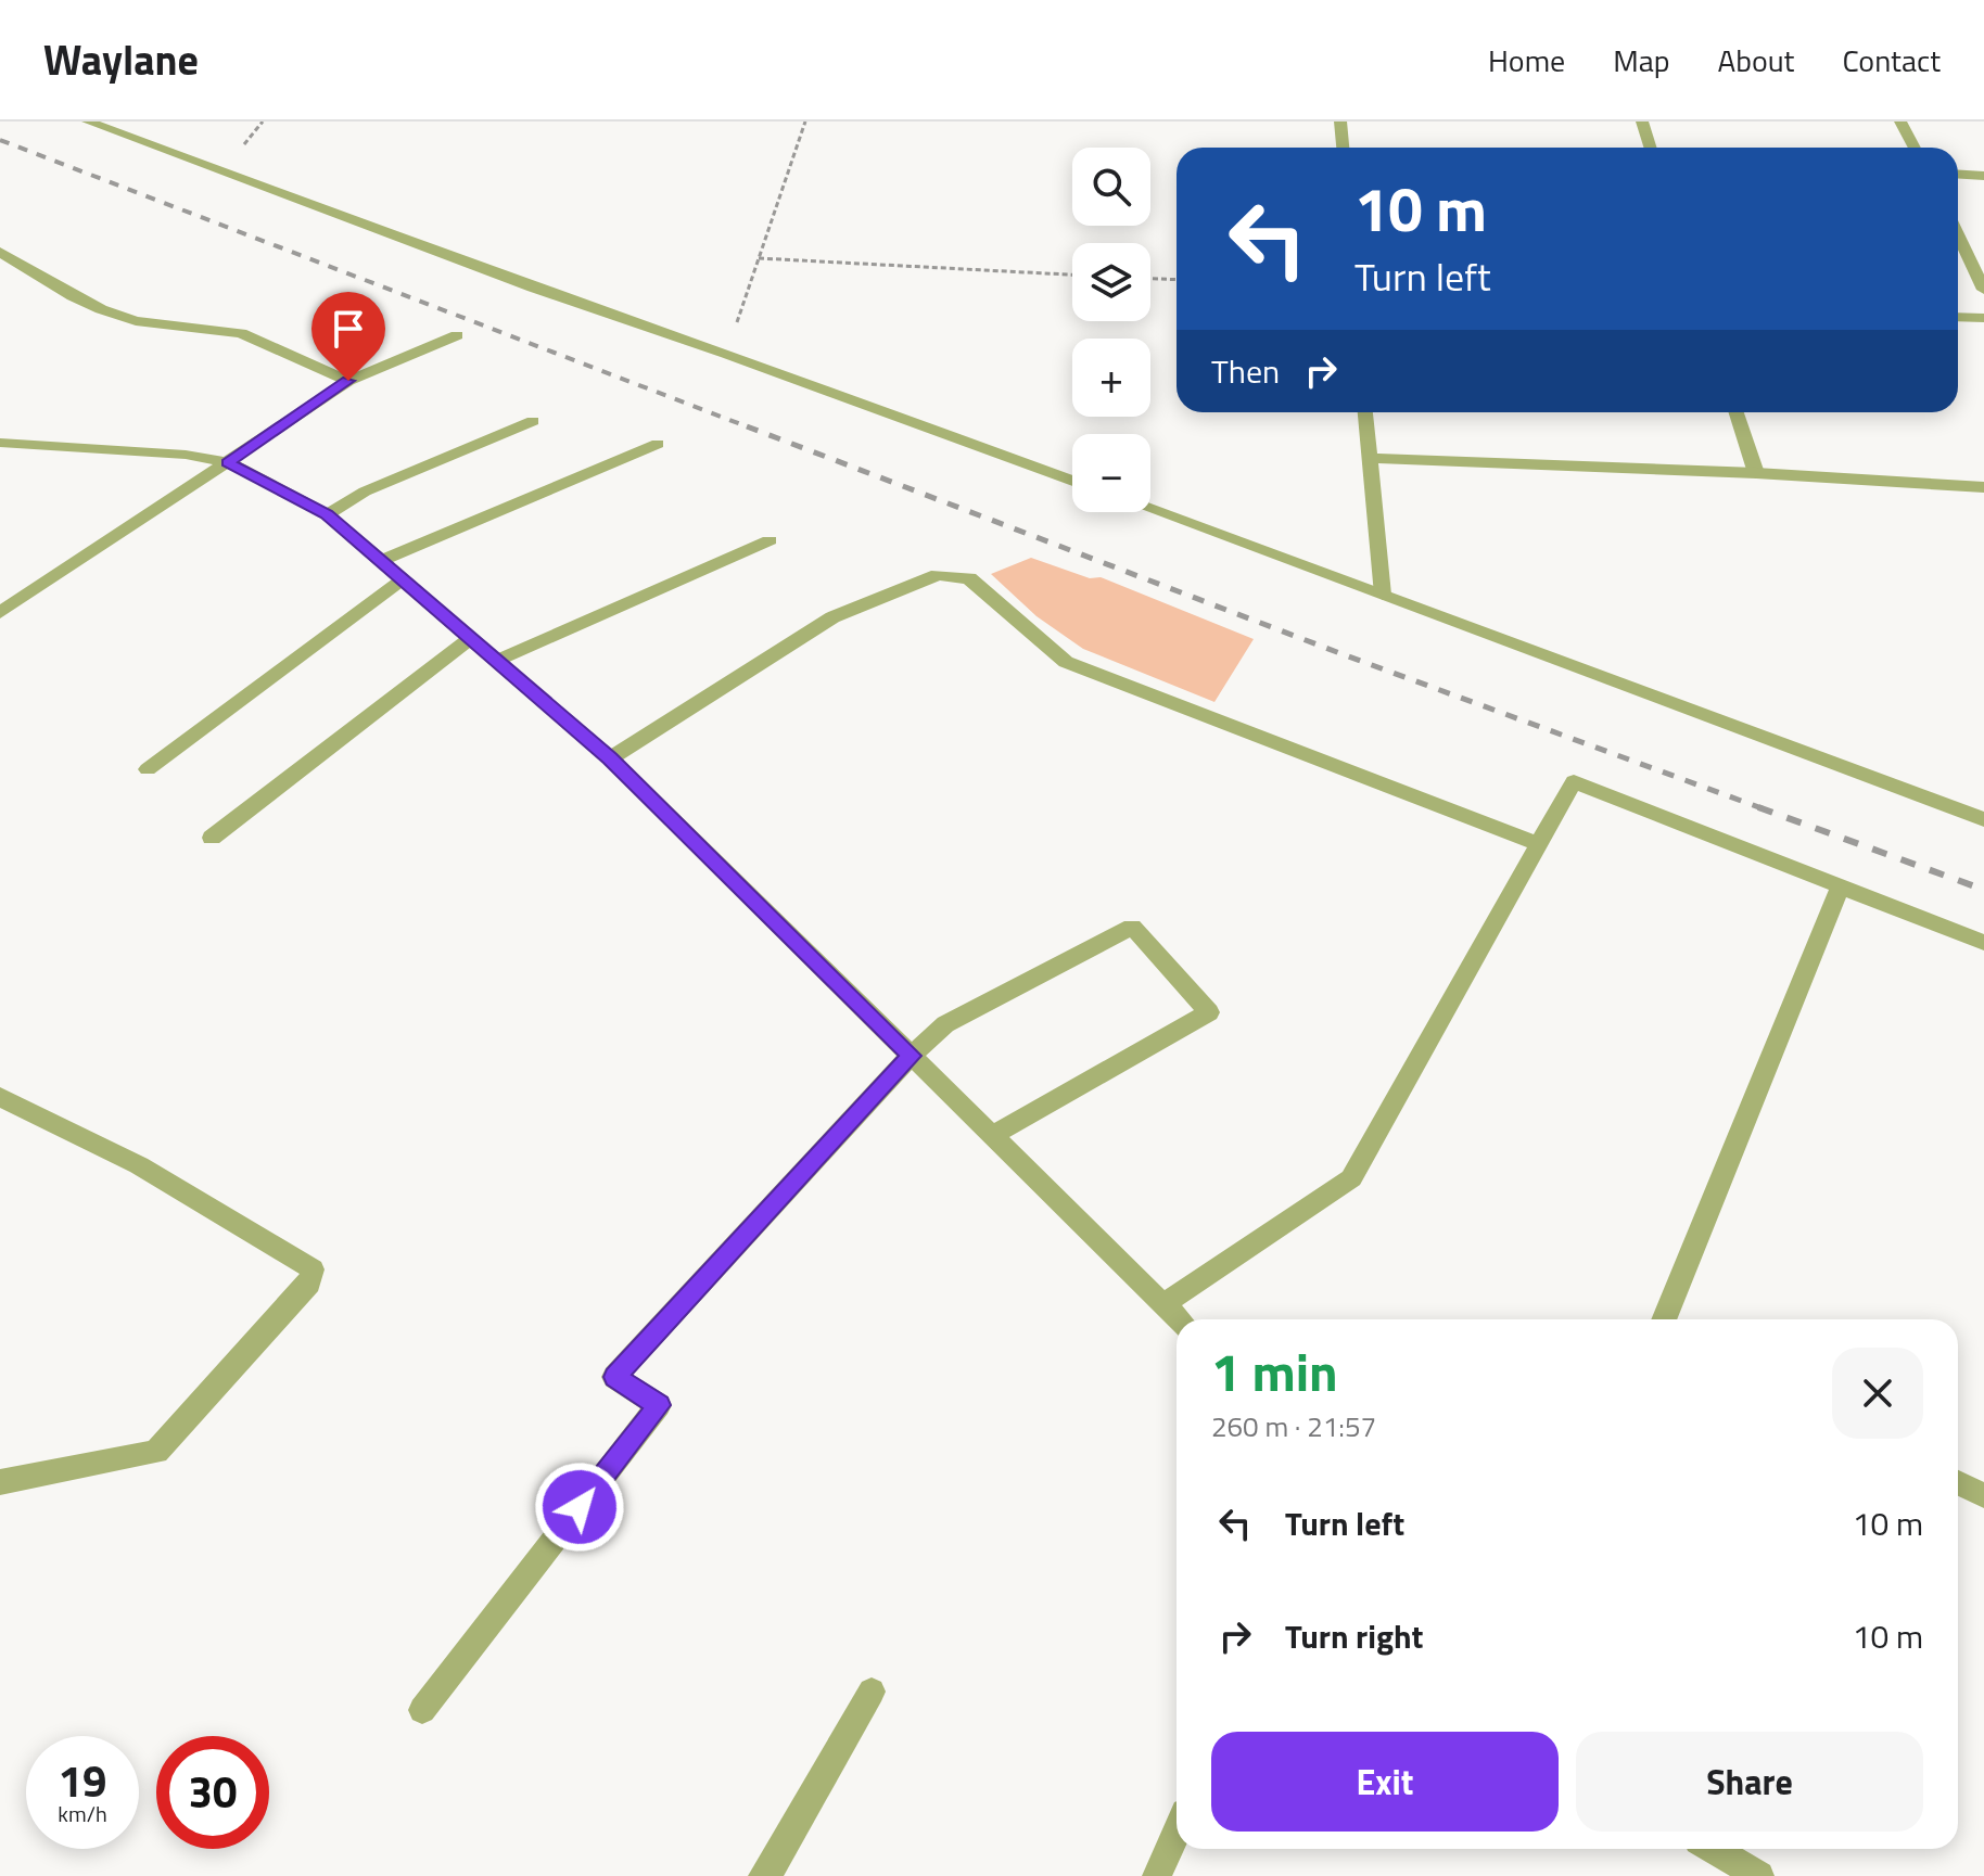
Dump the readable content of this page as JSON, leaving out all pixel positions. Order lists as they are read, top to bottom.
{
  "page": {
    "header": "Waylane",
    "nav": [
      "Home",
      "Map",
      "About",
      "Contact"
    ],
    "map_buttons": ["+", "−"],
    "turn": ["10 m", "Turn left"],
    "then": "Then",
    "heading": ["1 min", "260 m · 21:57"],
    "list": [
      {
        "name": "Turn left",
        "value": "10 m"
      },
      {
        "name": "Turn right",
        "value": "10 m"
      }
    ],
    "buttons": ["Exit", "Share"],
    "speed": "19 km/h",
    "limit": "30"
  }
}
